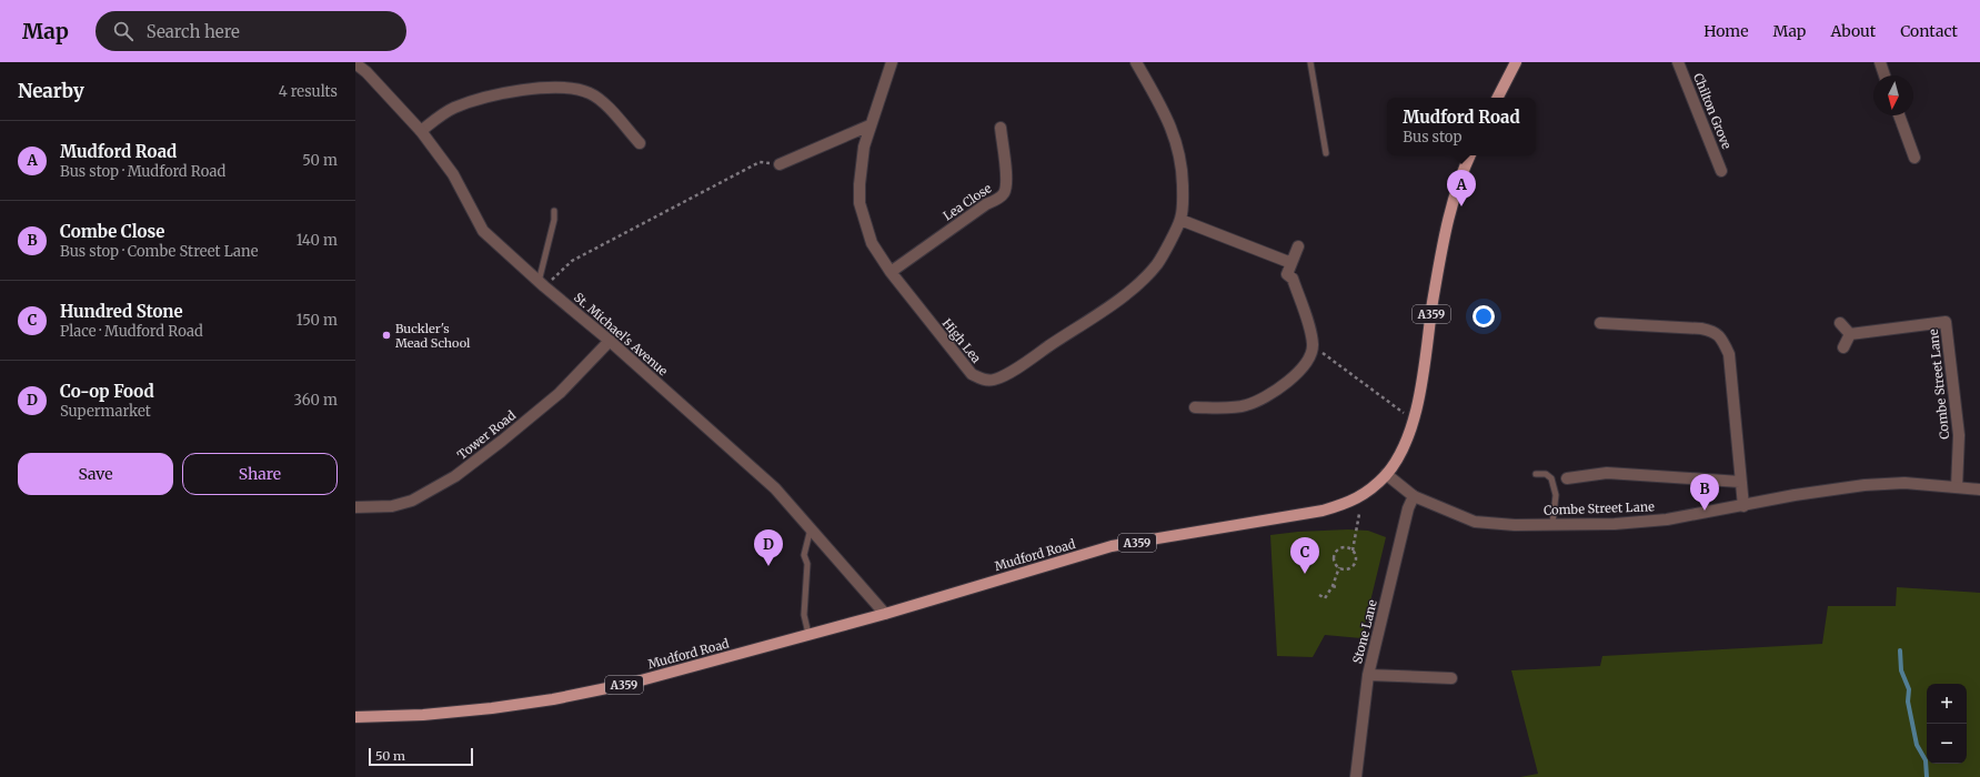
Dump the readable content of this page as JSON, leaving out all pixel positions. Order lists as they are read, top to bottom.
{
  "streets": {
    "main road": ["A359", "Mudford Road"],
    "street": [
      "Chilton Grove",
      "Lea Close",
      "St. Michael's Avenue",
      "High Lea",
      "Combe Street Lane",
      "Tower Road",
      "Stone Lane"
    ]
  },
  "crossings": [
    ["Lea Close", "High Lea"],
    ["St. Michael's Avenue", "Tower Road"],
    ["St. Michael's Avenue", "Mudford Road"],
    ["Combe Street Lane", "Mudford Road"],
    ["Combe Street Lane", "Stone Lane"]
  ],
  "places": ["Buckler's Mead School"],
  "scale_bar": "50 m",
  "north": "bottom",
  "page": {
    "header": "Map",
    "search": "Search here",
    "nav": [
      "Home",
      "Map",
      "About",
      "Contact"
    ],
    "heading": ["Nearby", "4 results"],
    "popup": ["Mudford Road", "Bus stop"],
    "list": [
      {
        "mark": "A",
        "name": "Mudford Road",
        "note": "Bus stop · Mudford Road",
        "value": "50 m"
      },
      {
        "mark": "B",
        "name": "Combe Close",
        "note": "Bus stop · Combe Street Lane",
        "value": "140 m"
      },
      {
        "mark": "C",
        "name": "Hundred Stone",
        "note": "Place · Mudford Road",
        "value": "150 m"
      },
      {
        "mark": "D",
        "name": "Co-op Food",
        "note": "Supermarket",
        "value": "360 m"
      }
    ],
    "pins": [
      "A",
      "B",
      "D",
      "C"
    ],
    "buttons": ["Save", "Share"],
    "map_buttons": ["+", "−"],
    "scale": "50 m"
  }
}
